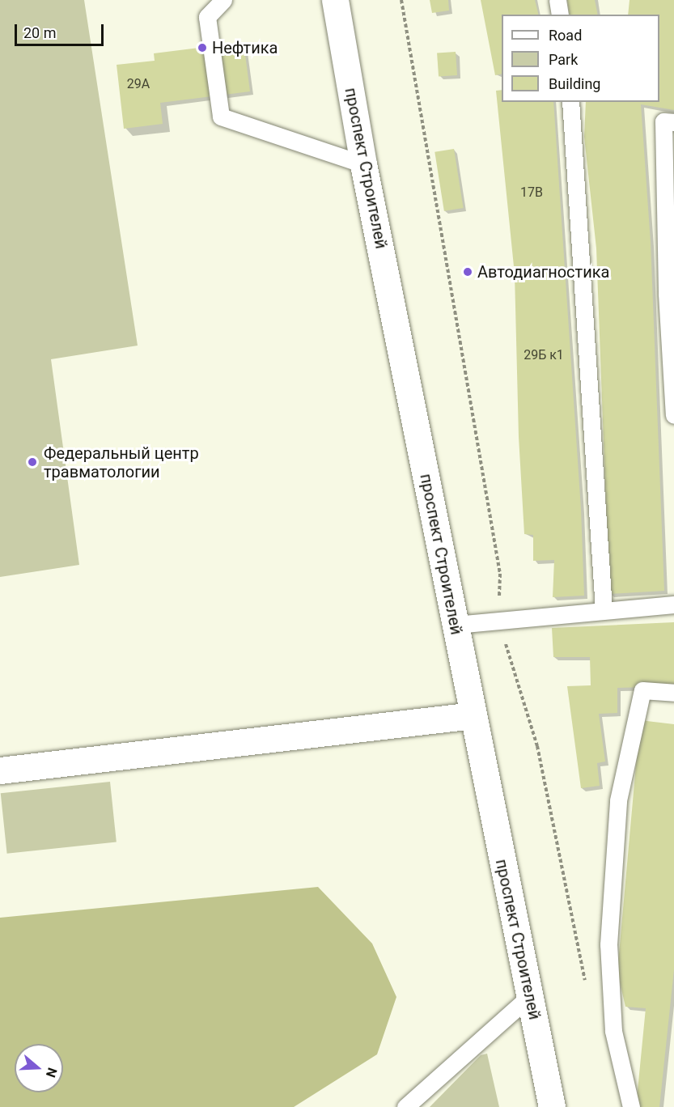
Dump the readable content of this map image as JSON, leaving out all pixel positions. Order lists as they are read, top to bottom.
{
  "streets": {
    "main road": ["проспект Строителей"]
  },
  "places": ["Нефтика", "Автодиагностика", "Федеральный центр травматологии"],
  "house_numbers": ["29А", "17В", "29Б к1"],
  "legend": ["Road", "Park", "Building"],
  "scale_bar": "20 m",
  "north": "right"
}
